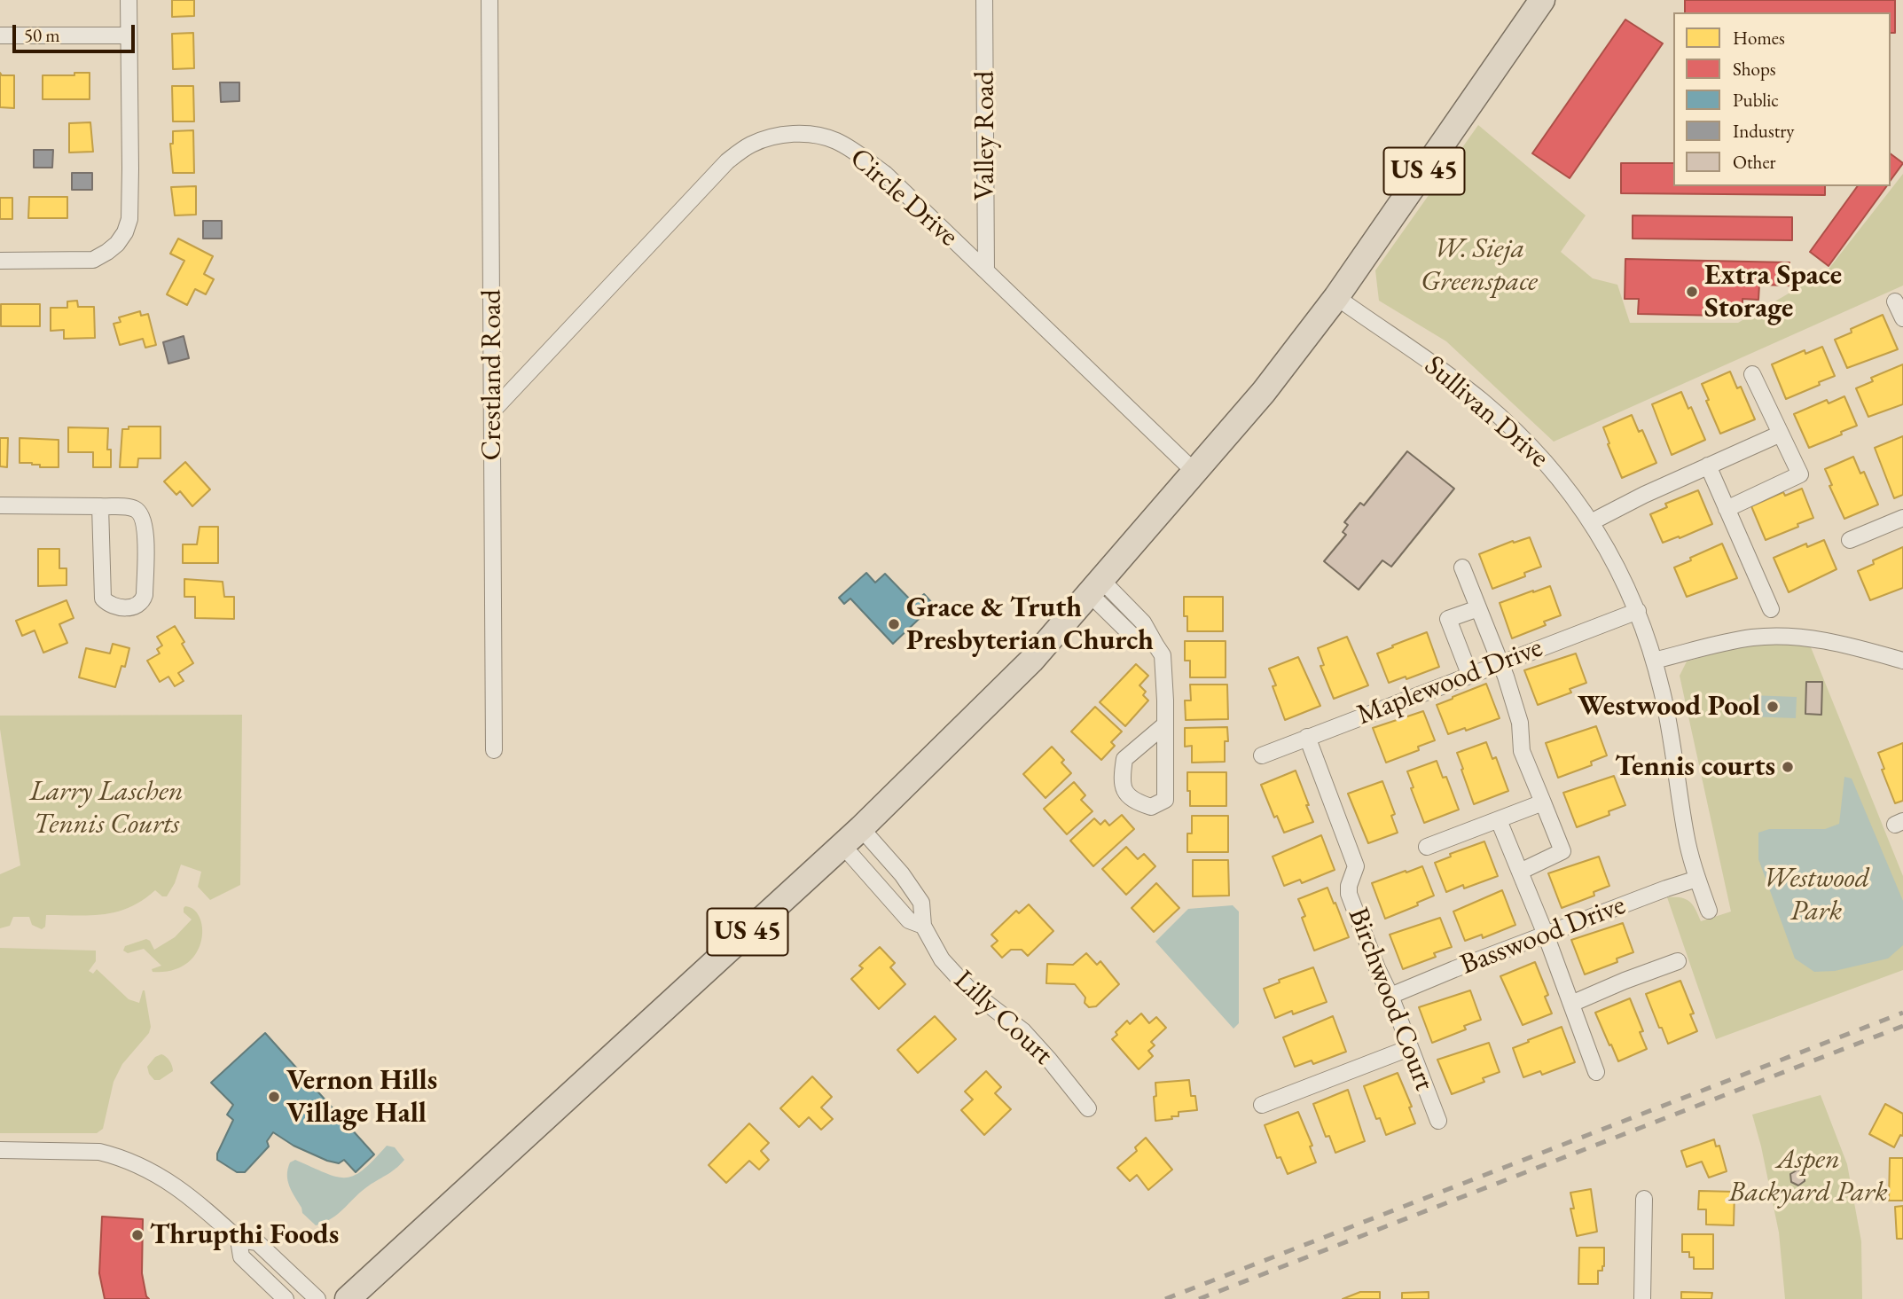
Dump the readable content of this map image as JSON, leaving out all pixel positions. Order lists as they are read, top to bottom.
{
  "streets": {
    "main road": ["US 45"],
    "street": [
      "Valley Road",
      "Circle Drive",
      "Crestland Road",
      "Sullivan Drive",
      "Maplewood Drive",
      "Basswood Drive",
      "Birchwood Court",
      "Lilly Court"
    ]
  },
  "crossings": [
    ["Valley Road", "Circle Drive"],
    ["US 45", "Circle Drive"],
    ["US 45", "Sullivan Drive"],
    ["US 45", "Lilly Court"],
    ["Circle Drive", "Crestland Road"],
    ["Sullivan Drive", "Maplewood Drive"],
    ["Sullivan Drive", "Basswood Drive"],
    ["Maplewood Drive", "Birchwood Court"],
    ["Basswood Drive", "Birchwood Court"]
  ],
  "parks": [
    "W. Sieja Greenspace",
    "Larry Laschen Tennis Courts",
    "Westwood Park",
    "Aspen Backyard Park"
  ],
  "places": [
    "Extra Space Storage",
    "Grace & Truth Presbyterian Church",
    "Westwood Pool",
    "Tennis courts",
    "Vernon Hills Village Hall",
    "Thrupthi Foods"
  ],
  "legend": [
    "Homes",
    "Shops",
    "Public",
    "Industry",
    "Other"
  ],
  "scale_bar": "50 m"
}
